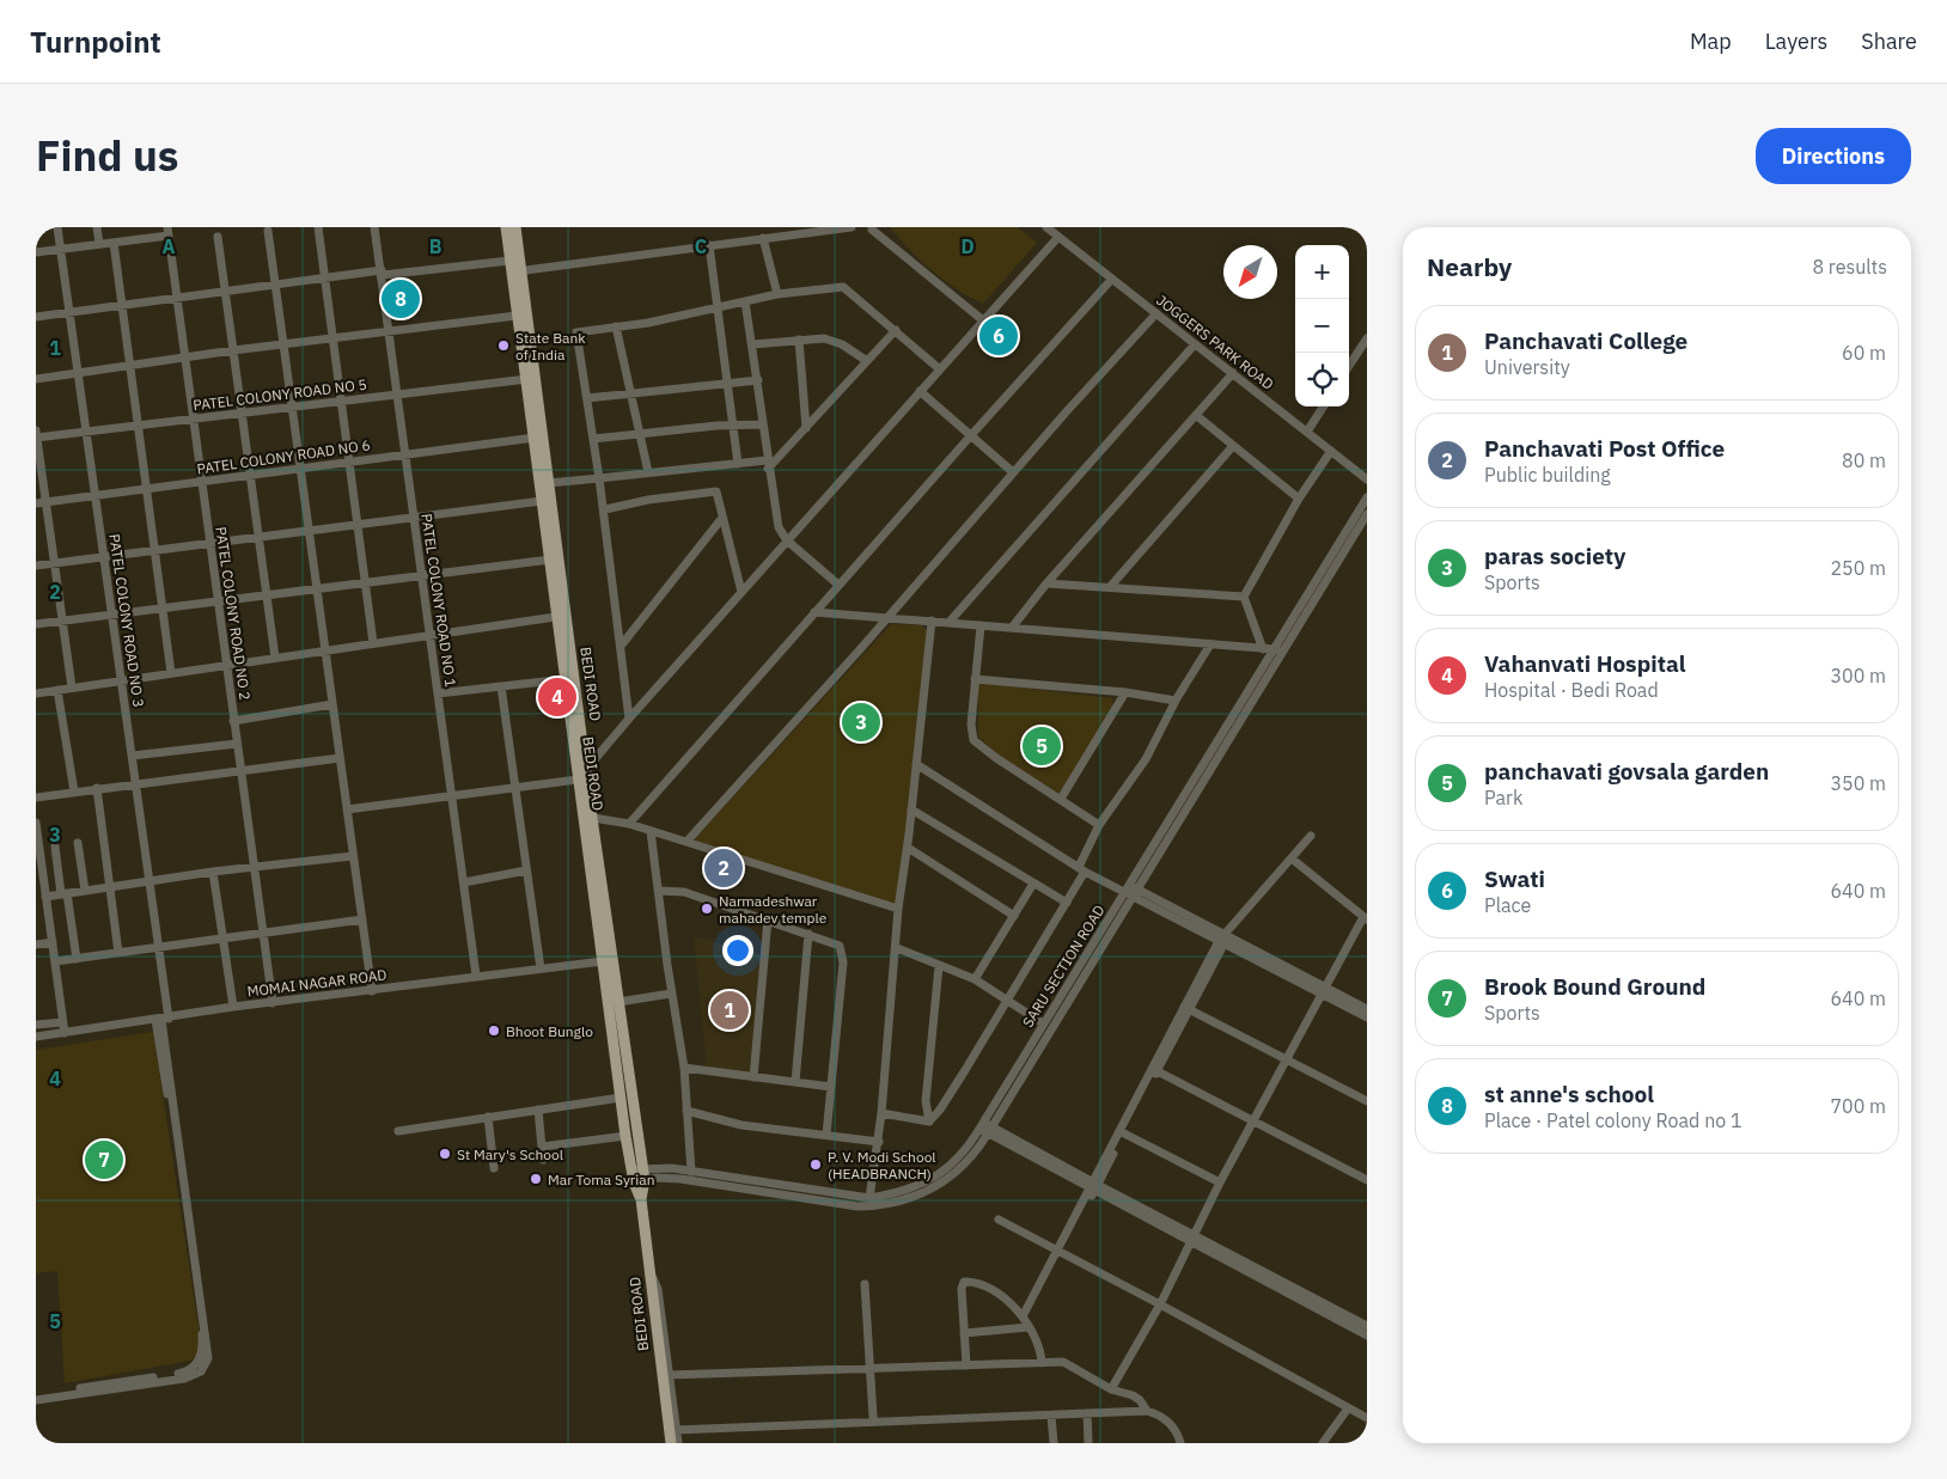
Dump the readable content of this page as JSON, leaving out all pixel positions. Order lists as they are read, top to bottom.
{
  "streets": {
    "main road": ["BEDI ROAD"],
    "street": [
      "JOGGERS PARK ROAD",
      "PATEL COLONY ROAD NO 5",
      "PATEL COLONY ROAD NO 6",
      "PATEL COLONY ROAD NO 1",
      "PATEL COLONY ROAD NO 2",
      "PATEL COLONY ROAD NO 3",
      "SARU SECTION ROAD",
      "MOMAI NAGAR ROAD"
    ]
  },
  "crossings": [
    ["PATEL COLONY ROAD NO 5", "PATEL COLONY ROAD NO 1"],
    ["PATEL COLONY ROAD NO 5", "PATEL COLONY ROAD NO 2"],
    ["PATEL COLONY ROAD NO 5", "PATEL COLONY ROAD NO 3"],
    ["PATEL COLONY ROAD NO 5", "BEDI ROAD"],
    ["PATEL COLONY ROAD NO 6", "PATEL COLONY ROAD NO 1"],
    ["PATEL COLONY ROAD NO 6", "PATEL COLONY ROAD NO 2"],
    ["PATEL COLONY ROAD NO 6", "PATEL COLONY ROAD NO 3"],
    ["PATEL COLONY ROAD NO 6", "BEDI ROAD"],
    ["PATEL COLONY ROAD NO 1", "MOMAI NAGAR ROAD"],
    ["PATEL COLONY ROAD NO 2", "MOMAI NAGAR ROAD"],
    ["PATEL COLONY ROAD NO 3", "MOMAI NAGAR ROAD"],
    ["BEDI ROAD", "SARU SECTION ROAD"],
    ["BEDI ROAD", "MOMAI NAGAR ROAD"]
  ],
  "places": [
    "State Bank of India",
    "Narmadeshwar mahadev temple",
    "Bhoot Bunglo",
    "St Mary's School",
    "P. V. Modi School (HEADBRANCH)",
    "Mar Toma Syrian"
  ],
  "north": "bottom left",
  "page": {
    "header": "Turnpoint",
    "nav": ["Map", "Layers", "Share"],
    "title": "Find us",
    "buttons": "Directions",
    "heading": ["Nearby", "8 results"],
    "map_buttons": ["+", "−"],
    "pins": [
      "8",
      "6",
      "4",
      "3",
      "5",
      "2",
      "1",
      "7"
    ],
    "list": [
      {
        "mark": "1",
        "name": "Panchavati College",
        "note": "University",
        "value": "60 m"
      },
      {
        "mark": "2",
        "name": "Panchavati Post Office",
        "note": "Public building",
        "value": "80 m"
      },
      {
        "mark": "3",
        "name": "paras society",
        "note": "Sports",
        "value": "250 m"
      },
      {
        "mark": "4",
        "name": "Vahanvati Hospital",
        "note": "Hospital · Bedi Road",
        "value": "300 m"
      },
      {
        "mark": "5",
        "name": "panchavati govsala garden",
        "note": "Park",
        "value": "350 m"
      },
      {
        "mark": "6",
        "name": "Swati",
        "note": "Place",
        "value": "640 m"
      },
      {
        "mark": "7",
        "name": "Brook Bound Ground",
        "note": "Sports",
        "value": "640 m"
      },
      {
        "mark": "8",
        "name": "st anne's school",
        "note": "Place · Patel colony Road no 1",
        "value": "700 m"
      }
    ]
  },
  "grid": {
    "columns": [
      "A",
      "B",
      "C",
      "D"
    ],
    "rows": [
      "1",
      "2",
      "3",
      "4",
      "5"
    ]
  }
}
